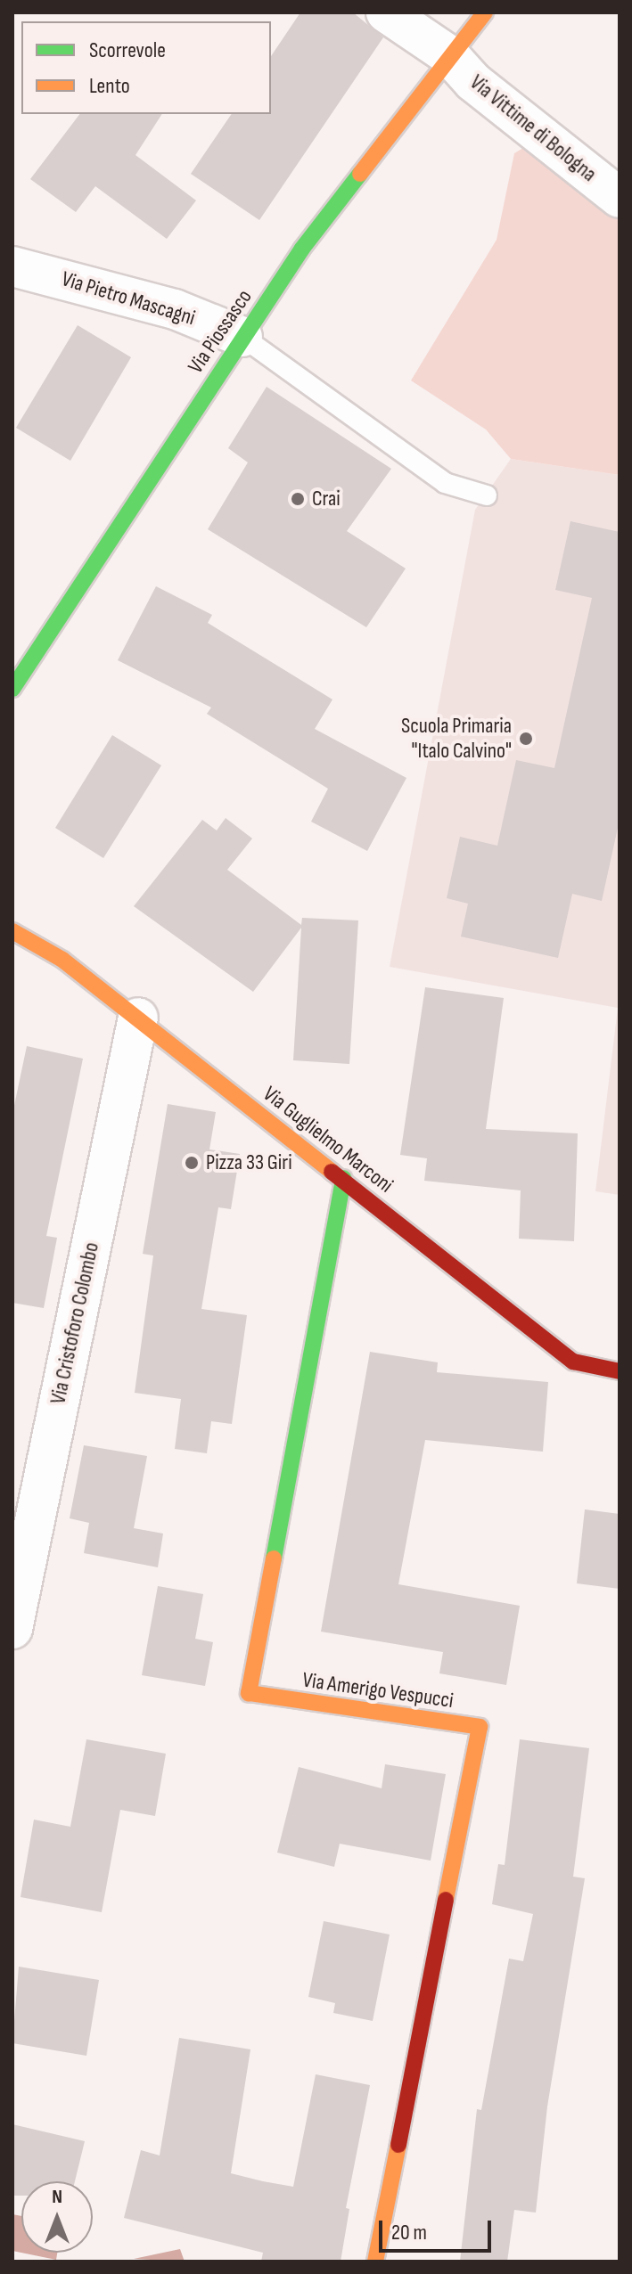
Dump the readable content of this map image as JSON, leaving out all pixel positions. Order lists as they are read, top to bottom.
{
  "streets": {
    "street": [
      "Via Vittime di Bologna",
      "Via Pietro Mascagni",
      "Via Piossasco",
      "Via Guglielmo Marconi",
      "Via Cristoforo Colombo",
      "Via Amerigo Vespucci"
    ]
  },
  "crossings": [
    ["Via Vittime di Bologna", "Via Piossasco"],
    ["Via Pietro Mascagni", "Via Piossasco"],
    ["Via Guglielmo Marconi", "Via Cristoforo Colombo"],
    ["Via Guglielmo Marconi", "Via Amerigo Vespucci"]
  ],
  "places": ["Crai", "Scuola Primaria \"Italo Calvino\"", "Pizza 33 Giri"],
  "legend": ["Scorrevole", "Lento"],
  "scale_bar": "20 m",
  "north": "top"
}
